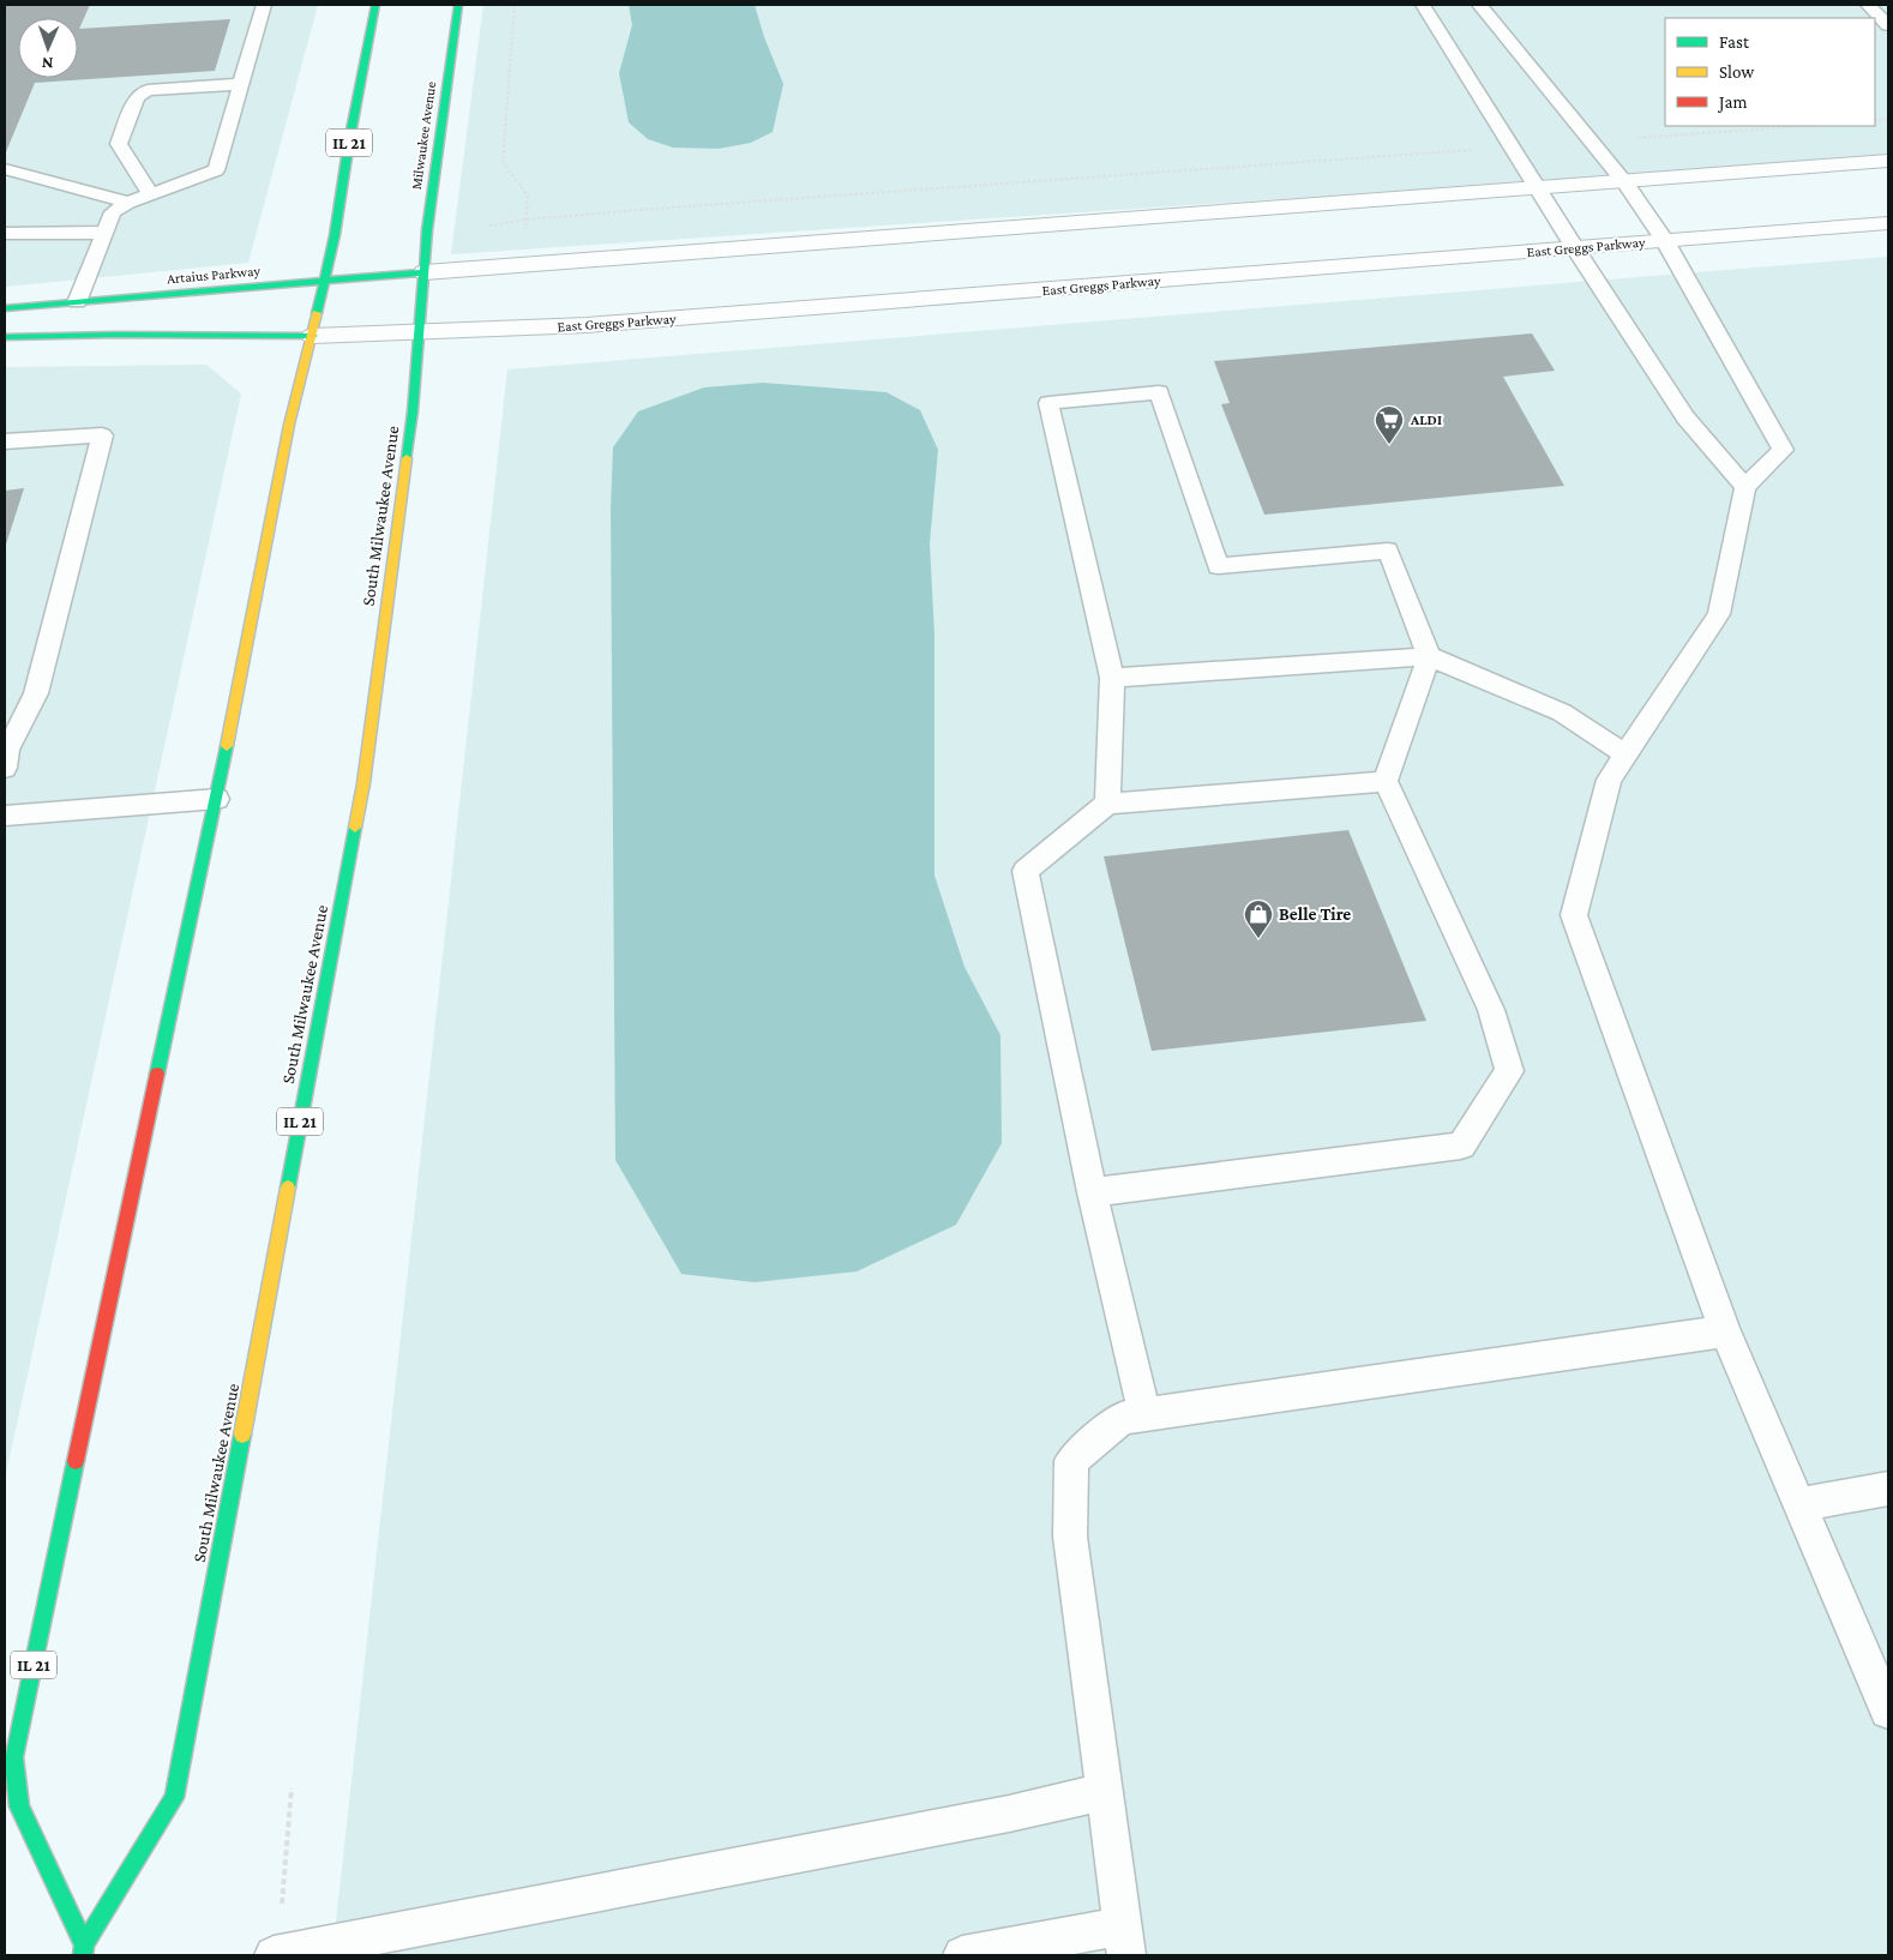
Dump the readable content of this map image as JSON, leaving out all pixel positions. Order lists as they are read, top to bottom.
{
  "streets": {
    "main road": [
      "Milwaukee Avenue",
      "IL 21",
      "Artaius Parkway",
      "South Milwaukee Avenue"
    ],
    "street": ["East Greggs Parkway"]
  },
  "crossings": [
    ["Milwaukee Avenue", "Artaius Parkway"],
    ["Milwaukee Avenue", "South Milwaukee Avenue"],
    ["IL 21", "Artaius Parkway"],
    ["IL 21", "South Milwaukee Avenue"],
    ["East Greggs Parkway", "South Milwaukee Avenue"],
    ["Artaius Parkway", "South Milwaukee Avenue"]
  ],
  "places": {
    "supermarket": ["ALDI"],
    "shop": ["Belle Tire"]
  },
  "legend": ["Fast", "Slow", "Jam"],
  "north": "bottom"
}
